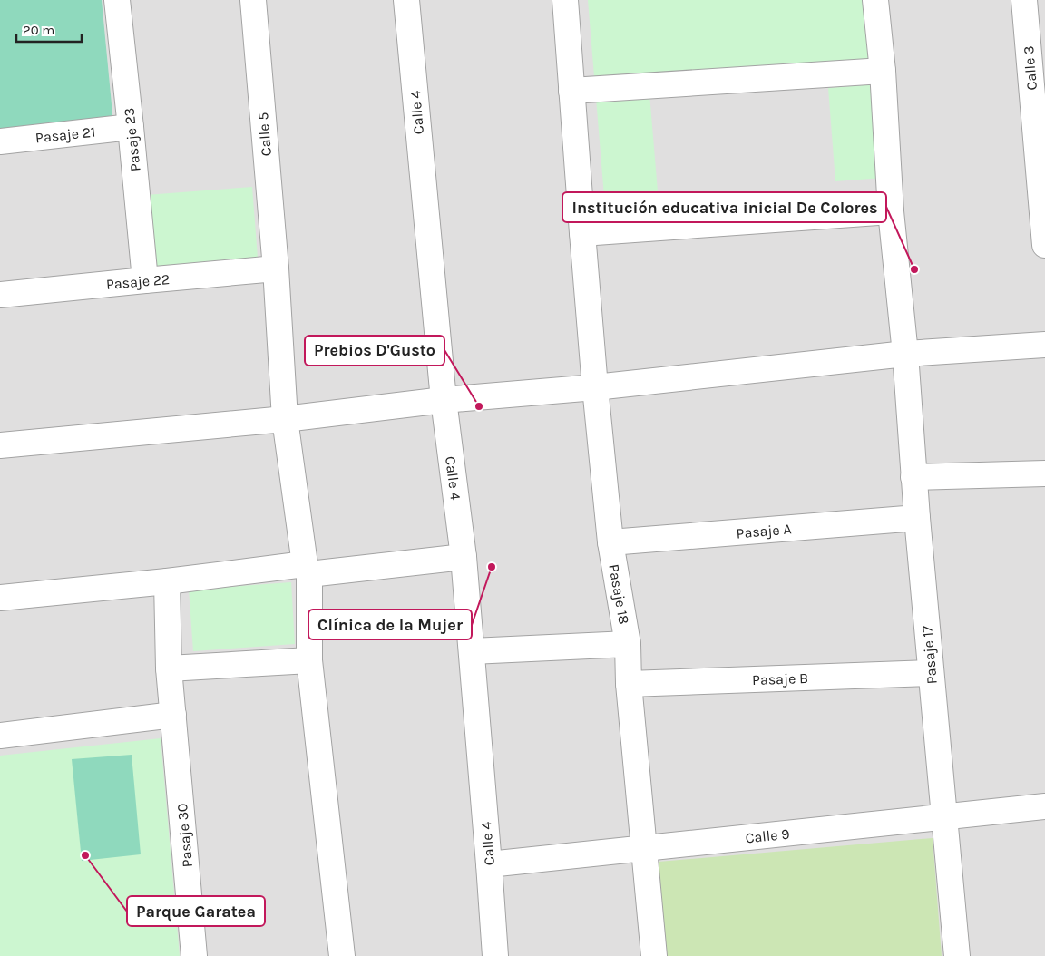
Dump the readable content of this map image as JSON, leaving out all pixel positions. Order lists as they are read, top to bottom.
{
  "streets": {
    "street": [
      "Calle 3",
      "Calle 4",
      "Pasaje 21",
      "Calle 5",
      "Pasaje 23",
      "Pasaje 22",
      "Pasaje A",
      "Pasaje 18",
      "Pasaje 17",
      "Pasaje B",
      "Pasaje 30",
      "Calle 9"
    ]
  },
  "crossings": [
    ["Calle 4", "Calle 9"],
    ["Pasaje 21", "Pasaje 23"],
    ["Calle 5", "Pasaje 22"],
    ["Pasaje 23", "Pasaje 22"],
    ["Pasaje A", "Pasaje 18"],
    ["Pasaje A", "Pasaje 17"],
    ["Pasaje 18", "Pasaje B"],
    ["Pasaje 18", "Calle 9"],
    ["Pasaje 17", "Pasaje B"],
    ["Pasaje 17", "Calle 9"]
  ],
  "places": [
    "Institución educativa inicial De Colores",
    "Prebios D'Gusto",
    "Clínica de la Mujer",
    "Parque Garatea"
  ],
  "scale_bar": "20 m"
}
